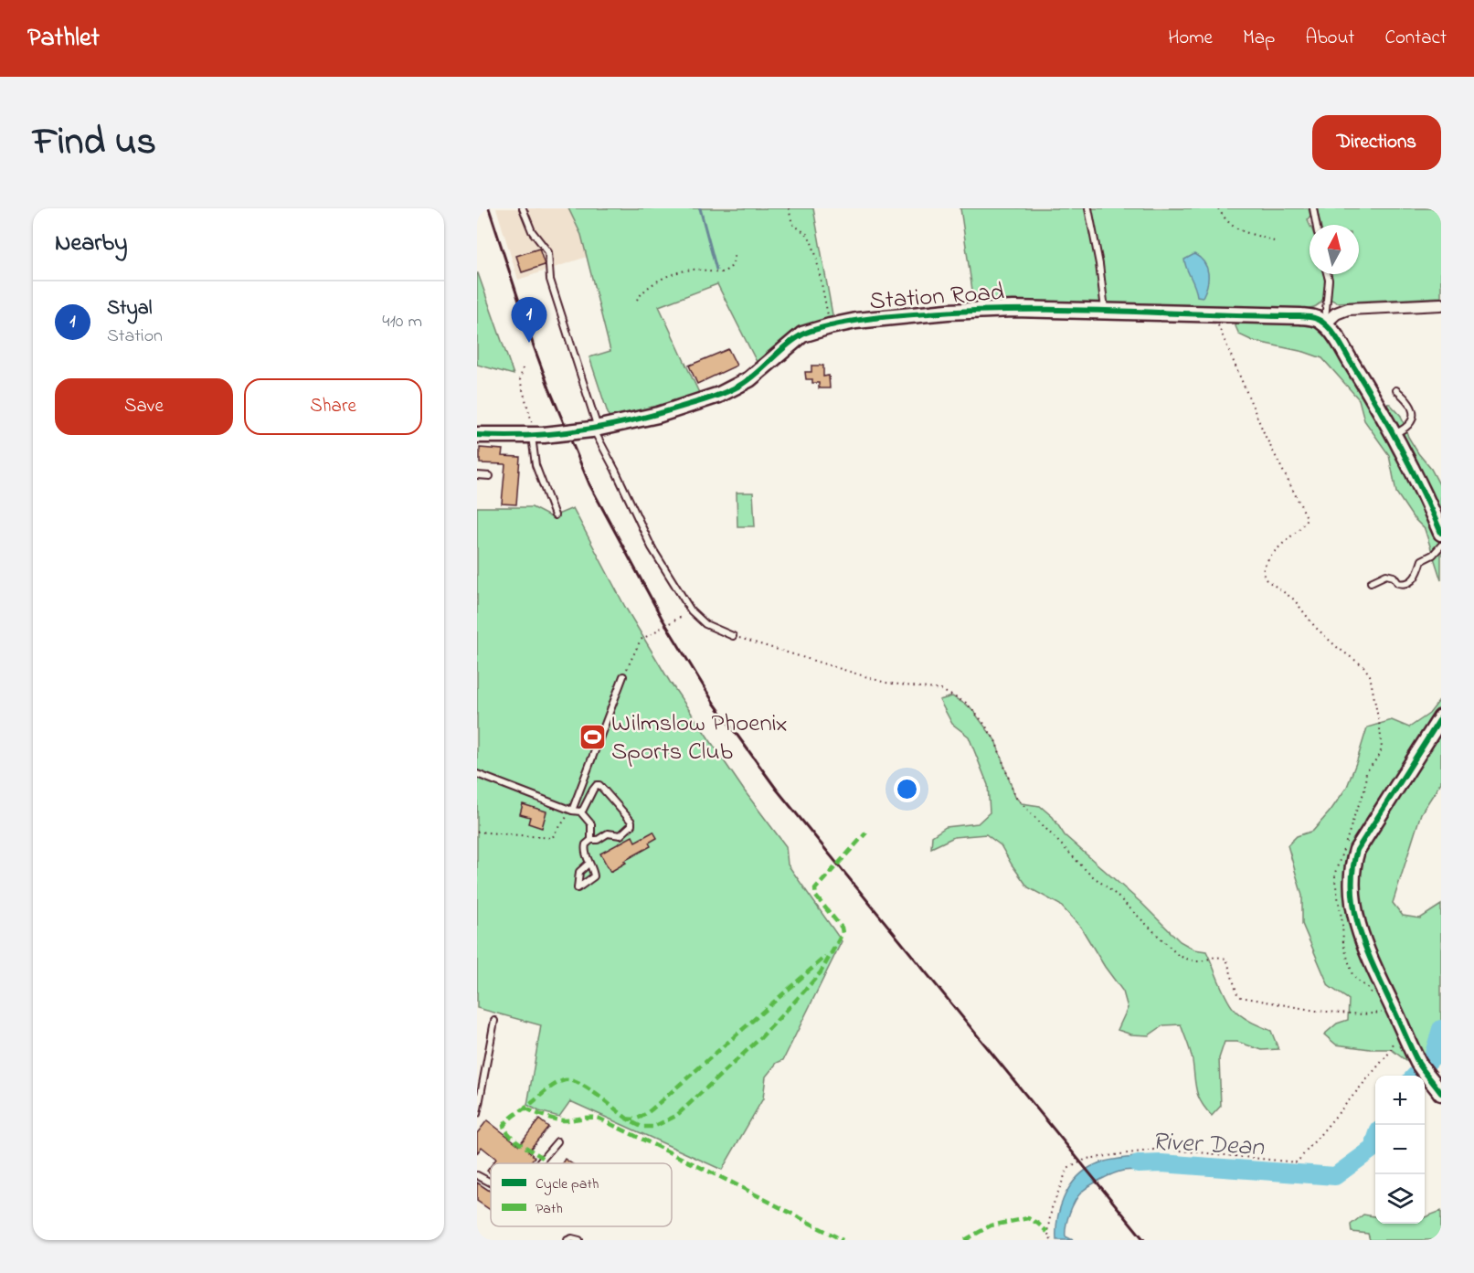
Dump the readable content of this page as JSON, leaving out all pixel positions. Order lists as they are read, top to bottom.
{
  "streets": {
    "street": ["Station Road"]
  },
  "water": ["River Dean"],
  "places": {
    "sports": ["Wilmslow Phoenix Sports Club"]
  },
  "legend": ["Cycle path", "Path"],
  "north": "top",
  "page": {
    "header": "Pathlet",
    "nav": [
      "Home",
      "Map",
      "About",
      "Contact"
    ],
    "title": "Find us",
    "buttons": [
      "Directions",
      ["Save", "Share"]
    ],
    "heading": "Nearby",
    "list": [
      {
        "mark": "1",
        "name": "Styal",
        "note": "Station",
        "value": "410 m"
      }
    ],
    "pins": "1",
    "map_buttons": ["+", "−"]
  }
}
